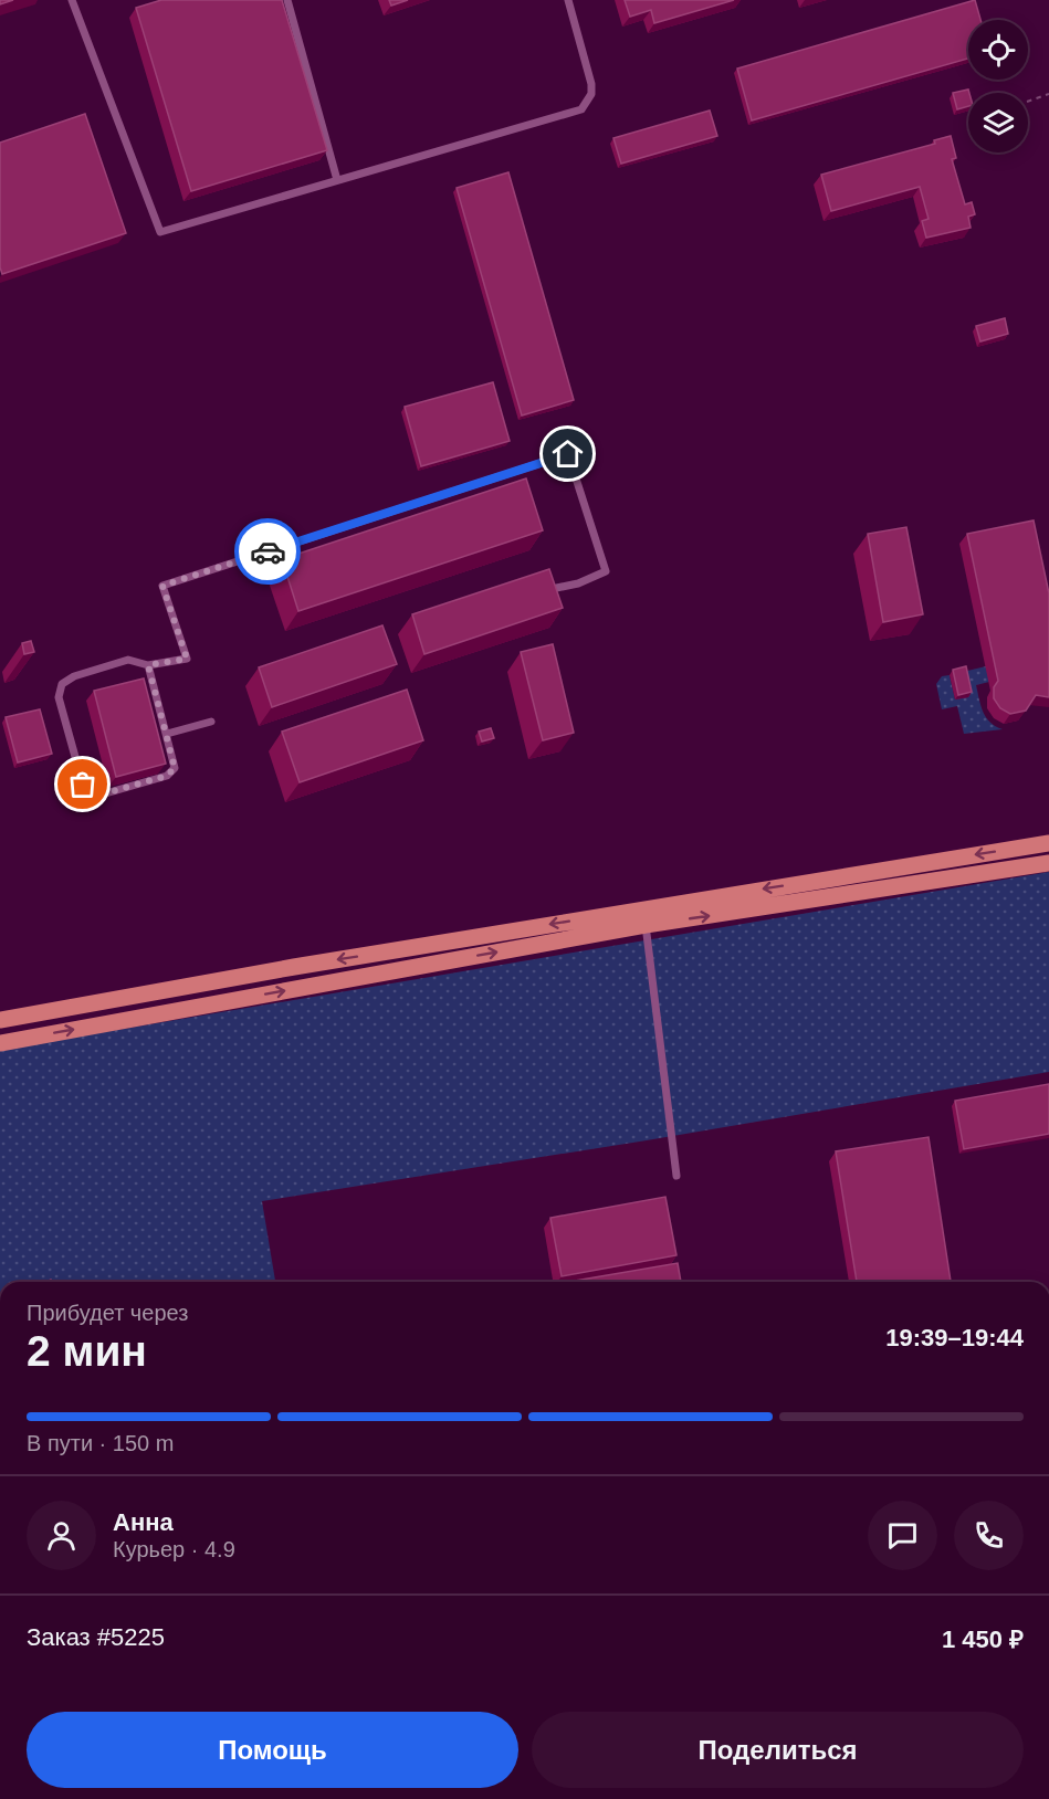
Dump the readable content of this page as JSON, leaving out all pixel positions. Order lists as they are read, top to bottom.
{
  "page": {
    "heading": ["2 мин", "Прибудет через", "19:39–19:44"],
    "panel": [
      "Анна",
      "Курьер · 4.9",
      "Заказ #5225",
      "1 450 ₽"
    ],
    "bar": "В пути · 150 m",
    "buttons": ["Помощь", "Поделиться"]
  }
}
